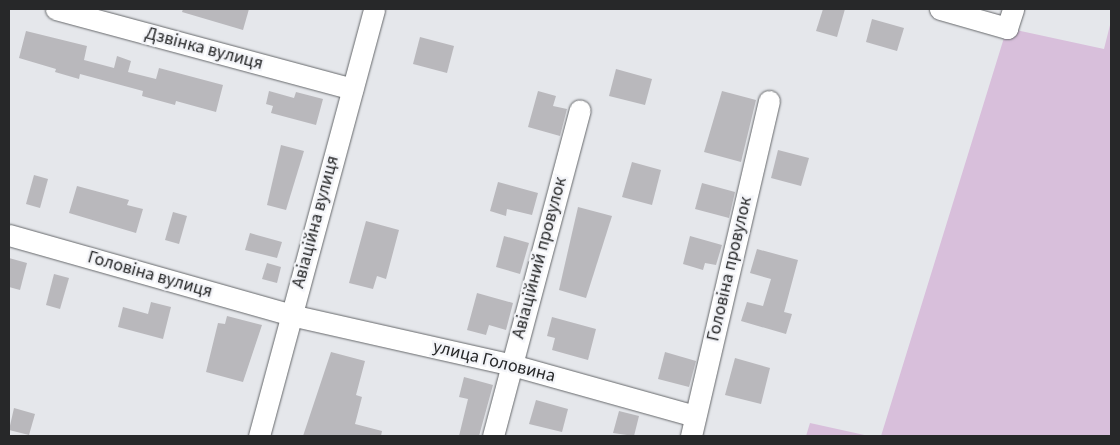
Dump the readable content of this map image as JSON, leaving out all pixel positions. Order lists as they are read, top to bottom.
{
  "streets": {
    "street": [
      "Дзвінка вулиця",
      "Авіаційна вулиця",
      "Авіаційний провулок",
      "Головіна провулок",
      "Головіна вулиця",
      "улица Головина"
    ]
  },
  "crossings": [
    ["Дзвінка вулиця", "Авіаційна вулиця"],
    ["Авіаційна вулиця", "Головіна вулиця"],
    ["Авіаційна вулиця", "улица Головина"],
    ["Авіаційний провулок", "улица Головина"],
    ["Головіна провулок", "улица Головина"],
    ["Головіна вулиця", "улица Головина"]
  ]
}
